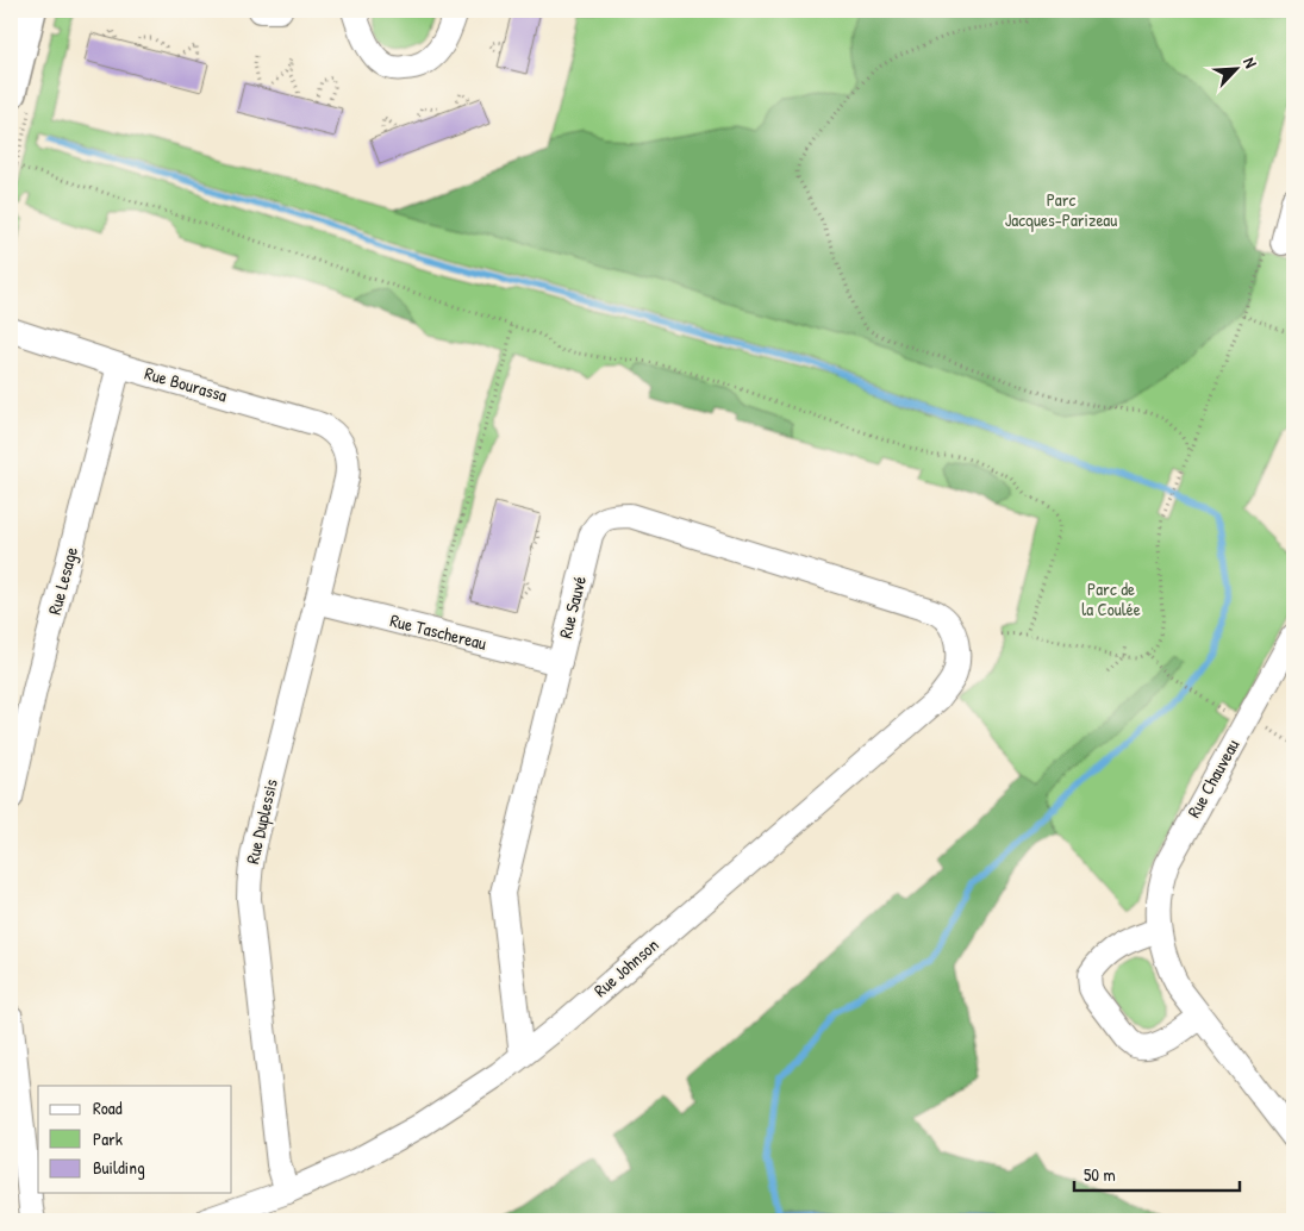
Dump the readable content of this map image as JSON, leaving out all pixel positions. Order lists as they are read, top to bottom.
{
  "streets": {
    "street": [
      "Rue Bourassa",
      "Rue Lesage",
      "Rue Sauvé",
      "Rue Taschereau",
      "Rue Chauveau",
      "Rue Duplessis",
      "Rue Johnson"
    ]
  },
  "crossings": [
    ["Rue Bourassa", "Rue Lesage"],
    ["Rue Bourassa", "Rue Duplessis"],
    ["Rue Sauvé", "Rue Taschereau"],
    ["Rue Sauvé", "Rue Johnson"],
    ["Rue Taschereau", "Rue Duplessis"],
    ["Rue Duplessis", "Rue Johnson"]
  ],
  "parks": ["Parc Jacques-Parizeau", "Parc de la Coulée"],
  "legend": ["Road", "Park", "Building"],
  "scale_bar": "50 m",
  "north": "top right"
}
